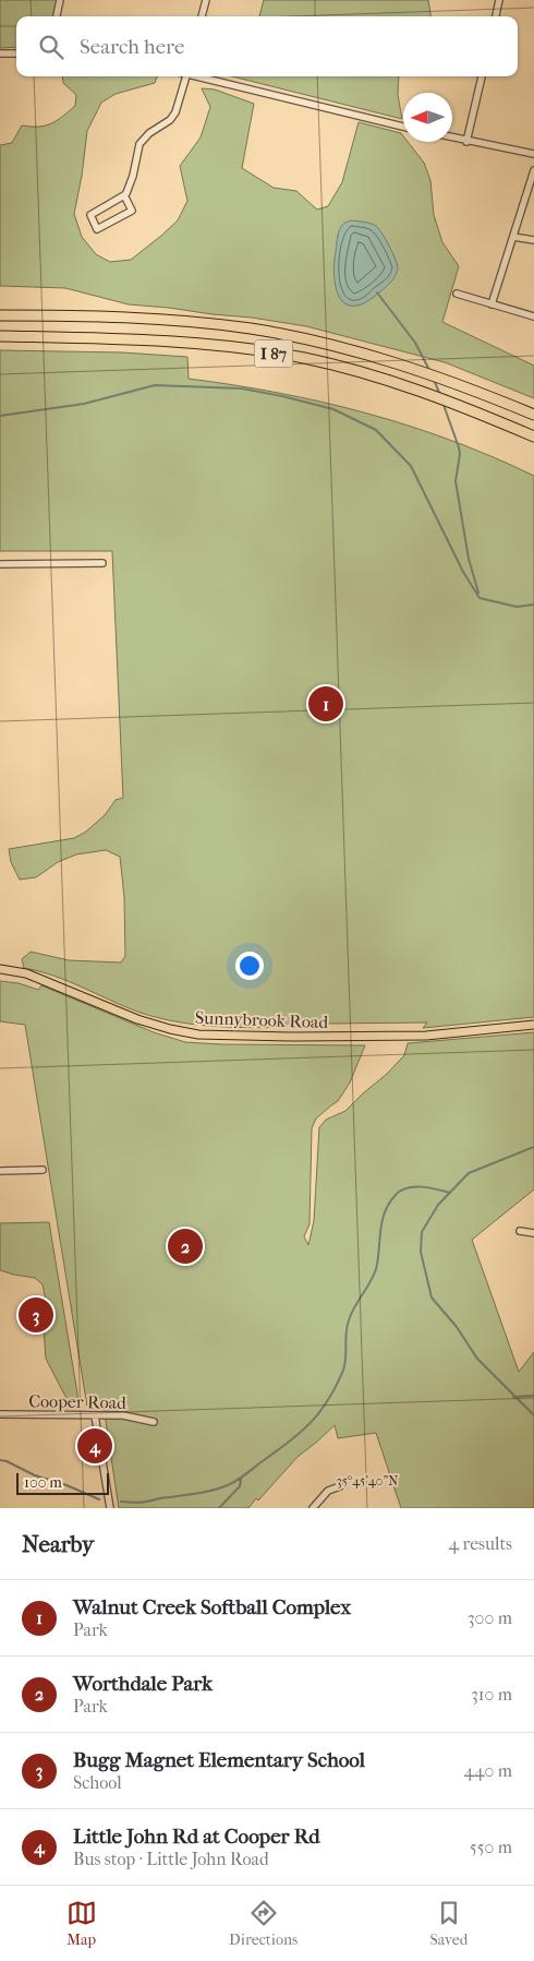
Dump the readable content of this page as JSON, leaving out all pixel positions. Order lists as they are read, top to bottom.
{
  "streets": {
    "highway": ["I 87"],
    "main road": ["Sunnybrook Road"],
    "street": ["Cooper Road"]
  },
  "scale_bar": "100 m",
  "north": "left",
  "page": {
    "search": "Search here",
    "pins": [
      "1",
      "2",
      "3",
      "4"
    ],
    "scale": "100 m",
    "heading": ["Nearby", "4 results"],
    "list": [
      {
        "mark": "1",
        "name": "Walnut Creek Softball Complex",
        "note": "Park",
        "value": "300 m"
      },
      {
        "mark": "2",
        "name": "Worthdale Park",
        "note": "Park",
        "value": "310 m"
      },
      {
        "mark": "3",
        "name": "Bugg Magnet Elementary School",
        "note": "School",
        "value": "440 m"
      },
      {
        "mark": "4",
        "name": "Little John Rd at Cooper Rd",
        "note": "Bus stop · Little John Road",
        "value": "550 m"
      }
    ],
    "nav": ["Map", "Directions", "Saved"]
  },
  "coordinates": ["35°45'40\"N"]
}
